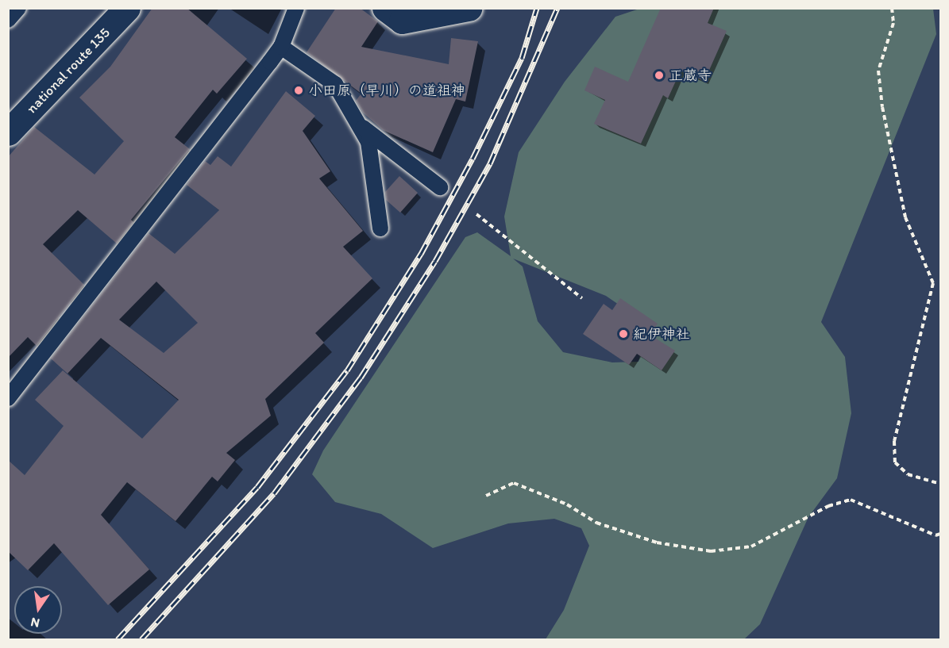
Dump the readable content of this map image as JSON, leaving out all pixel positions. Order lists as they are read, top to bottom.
{
  "streets": {
    "main road": ["national route 135"]
  },
  "places": ["正蔵寺", "小田原（早川）の道祖神", "紀伊神社"],
  "north": "bottom"
}
